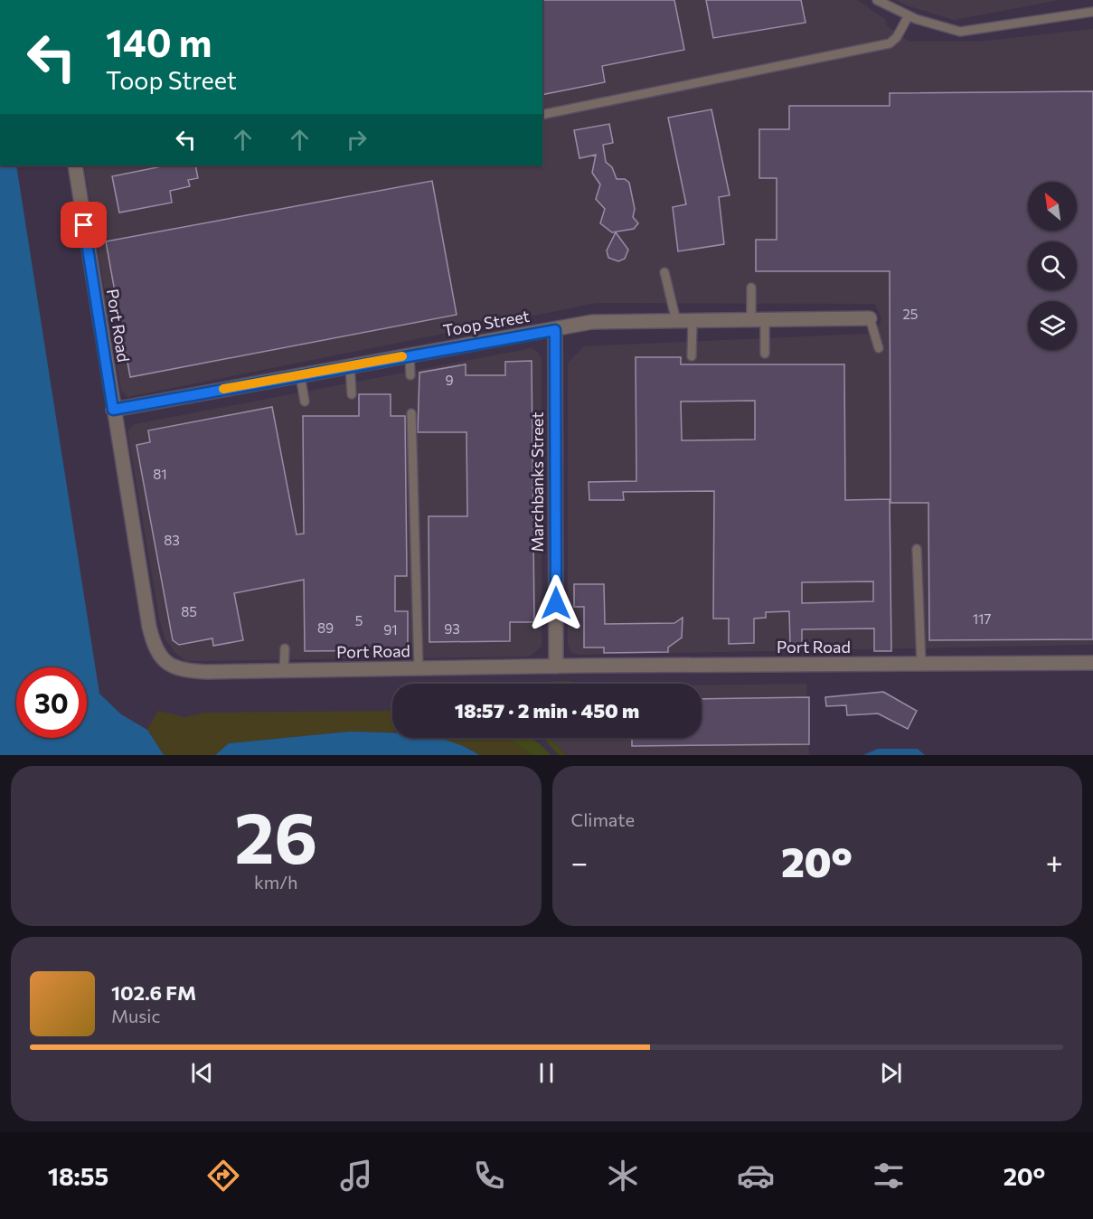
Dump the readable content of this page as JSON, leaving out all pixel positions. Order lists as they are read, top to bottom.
{
  "streets": {
    "street": ["Toop Street", "Port Road", "Marchbanks Street"]
  },
  "crossings": [
    ["Toop Street", "Port Road"],
    ["Toop Street", "Marchbanks Street"],
    ["Port Road", "Marchbanks Street"]
  ],
  "house_numbers": [
    "25",
    "9",
    "81",
    "83",
    "85",
    "117",
    "5",
    "89",
    "93",
    "91"
  ],
  "north": "top left",
  "page": {
    "turn": ["140 m", "Toop Street"],
    "limit": "30",
    "trip": "18:57 · 2 min · 450 m",
    "tile": [
      ["26", "km/h"],
      "Climate"
    ],
    "heat": ["−", "20°", "+"],
    "song": ["102.6 FM", "Music"],
    "tabs": ["18:55", "20°"]
  }
}
